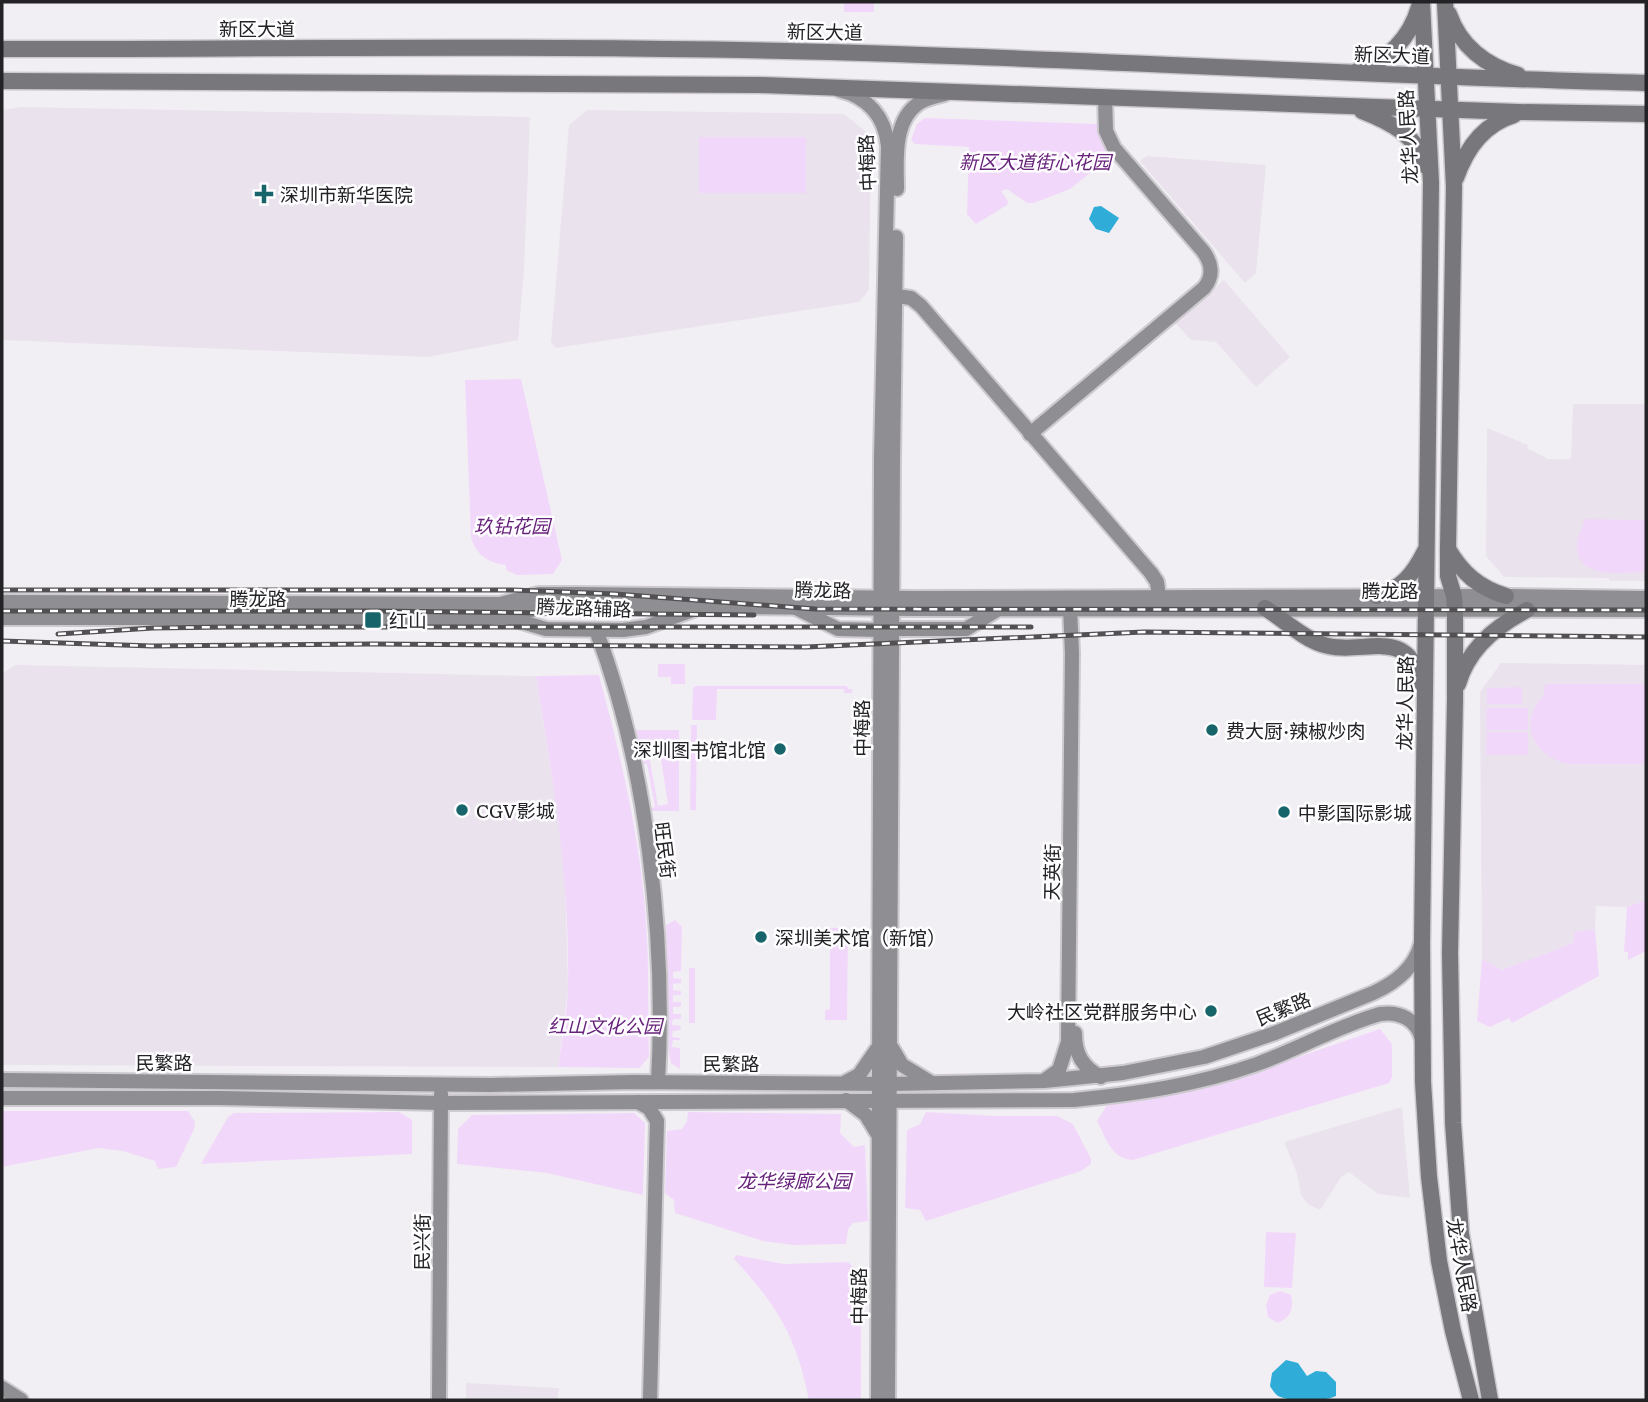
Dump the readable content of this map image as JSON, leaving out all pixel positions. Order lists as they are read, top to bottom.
{
  "streets": {
    "main road": [
      "新区大道",
      "龙华人民路",
      "中梅路",
      "腾龙路",
      "腾龙路辅路",
      "旺民街",
      "天英街",
      "民繁路",
      "民兴街"
    ]
  },
  "crossings": [
    ["新区大道", "龙华人民路"],
    ["龙华人民路", "腾龙路"],
    ["龙华人民路", "民繁路"],
    ["中梅路", "腾龙路"],
    ["中梅路", "民繁路"],
    ["腾龙路", "腾龙路辅路"],
    ["腾龙路", "天英街"],
    ["腾龙路辅路", "旺民街"],
    ["旺民街", "民繁路"],
    ["天英街", "民繁路"],
    ["民繁路", "民兴街"]
  ],
  "parks": [
    "新区大道街心花园",
    "玖钻花园",
    "红山文化公园",
    "龙华绿廊公园"
  ],
  "places": {
    "health": ["深圳市新华医院"],
    "transit": ["红山"],
    "other": [
      "费大厨·辣椒炒肉",
      "深圳图书馆北馆",
      "CGV影城",
      "中影国际影城",
      "深圳美术馆（新馆）",
      "大岭社区党群服务中心"
    ]
  }
}
